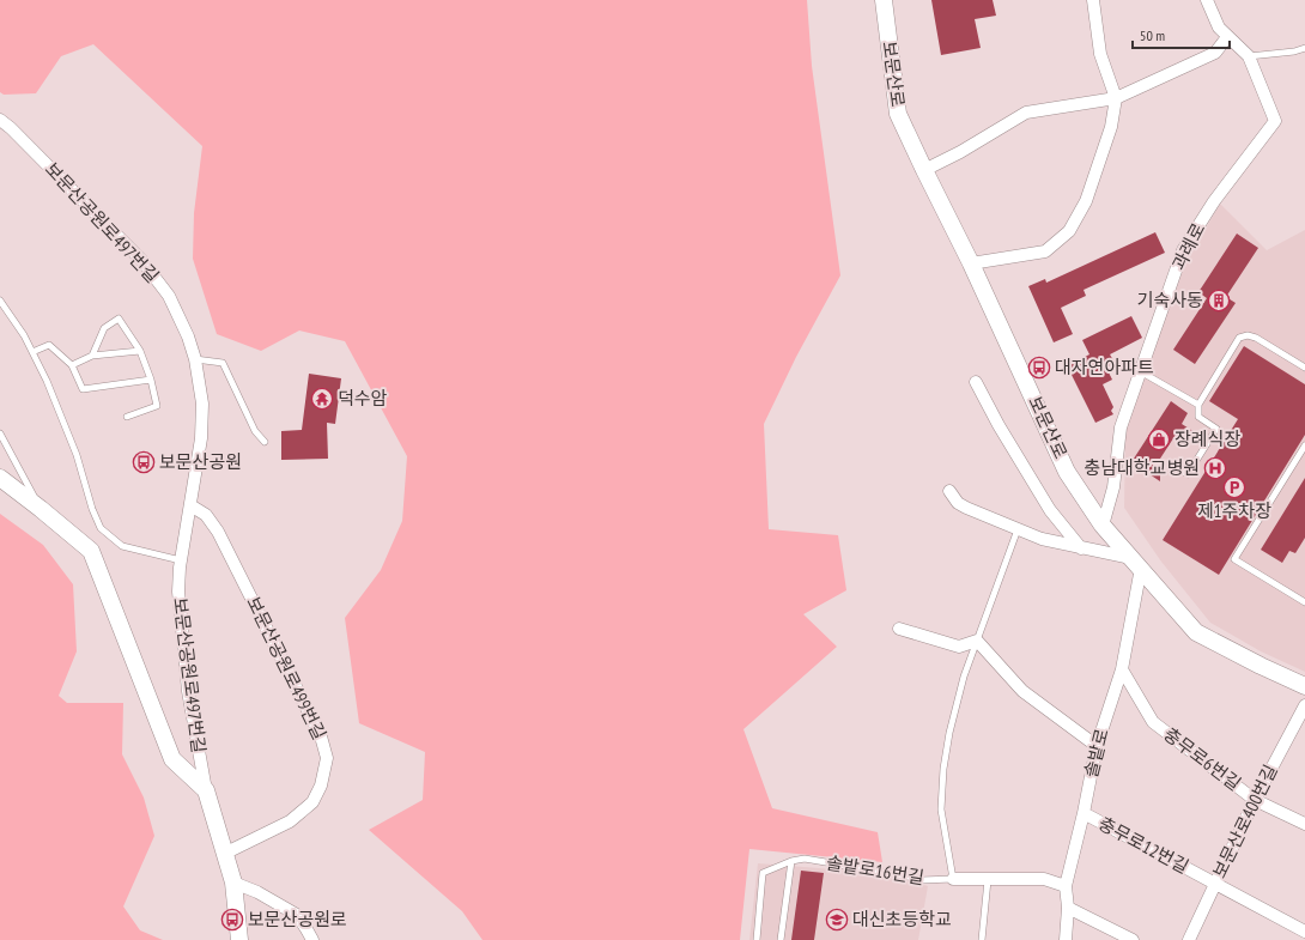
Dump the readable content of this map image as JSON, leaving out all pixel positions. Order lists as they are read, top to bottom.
{
  "streets": {
    "main road": ["보문산로"],
    "street": [
      "보문산공원로497번길",
      "과례로",
      "보문산공원로499번길",
      "솔밭로",
      "충무로6번길",
      "보문산로400번길",
      "충무로12번길",
      "솔밭로16번길"
    ]
  },
  "crossings": [
    ["보문산로", "과례로"],
    ["보문산로", "솔밭로"],
    ["보문산공원로497번길", "보문산공원로499번길"],
    ["솔밭로", "충무로6번길"],
    ["솔밭로", "충무로12번길"],
    ["솔밭로", "솔밭로16번길"],
    ["충무로6번길", "보문산로400번길"],
    ["보문산로400번길", "충무로12번길"]
  ],
  "places": {
    "building": ["기숙사동"],
    "bus stop": ["대자연아파트", "보문산공원", "보문산공원로"],
    "temple": ["덕수암"],
    "shop": ["장례식장"],
    "hospital": ["충남대학교병원"],
    "parking": ["제1주차장"],
    "school or university": ["대신초등학교"]
  },
  "scale_bar": "50 m"
}
